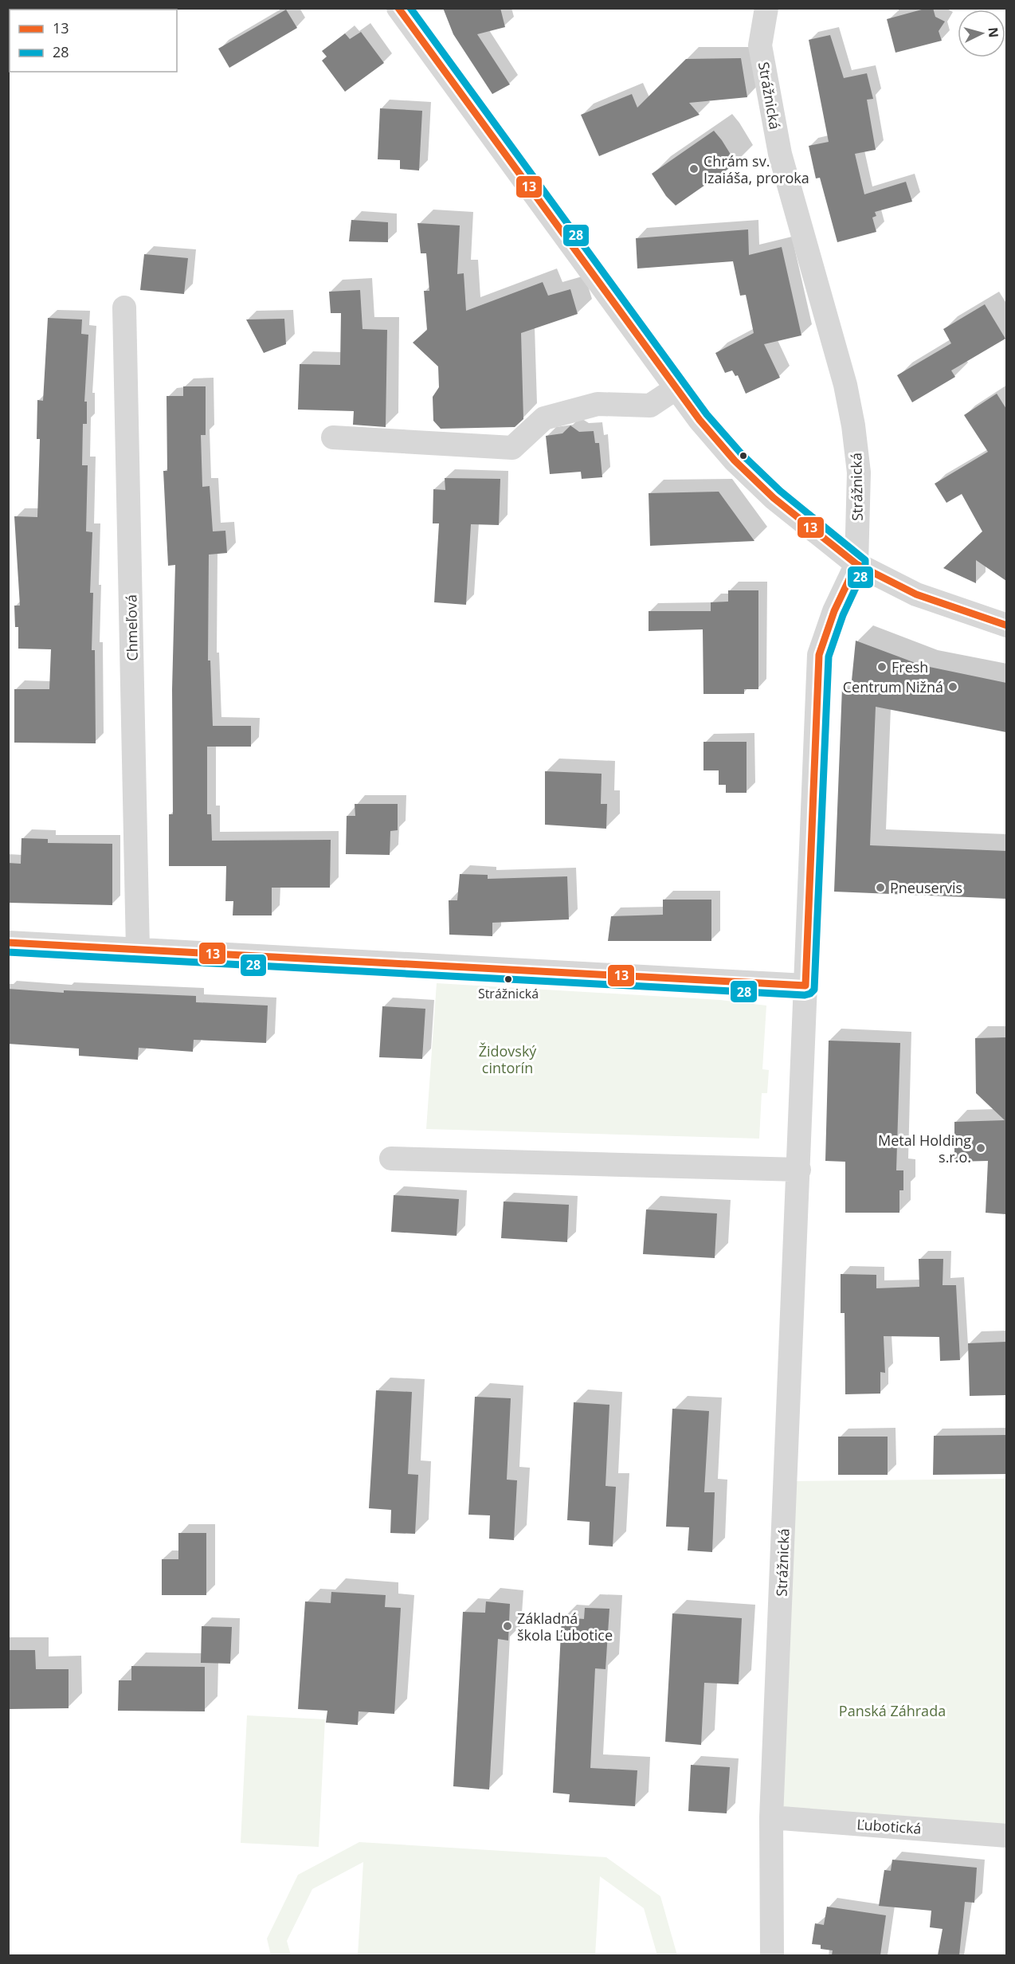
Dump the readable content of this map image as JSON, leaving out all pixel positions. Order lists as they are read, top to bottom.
{
  "streets": {
    "street": ["Strážnická", "Chmeľová", "Ľubotická"]
  },
  "crossings": [
    ["Strážnická", "Ľubotická"]
  ],
  "parks": ["Židovský cintorín", "Panská Záhrada"],
  "places": [
    "Chrám sv. Izaiáša, proroka",
    "Fresh",
    "Centrum Nižná",
    "Pneuservis",
    "Strážnická",
    "Metal Holding s.r.o.",
    "Základná škola Ľubotice"
  ],
  "lines": ["transit line 13", "transit line 28"],
  "legend": ["13", "28"],
  "north": "right"
}
